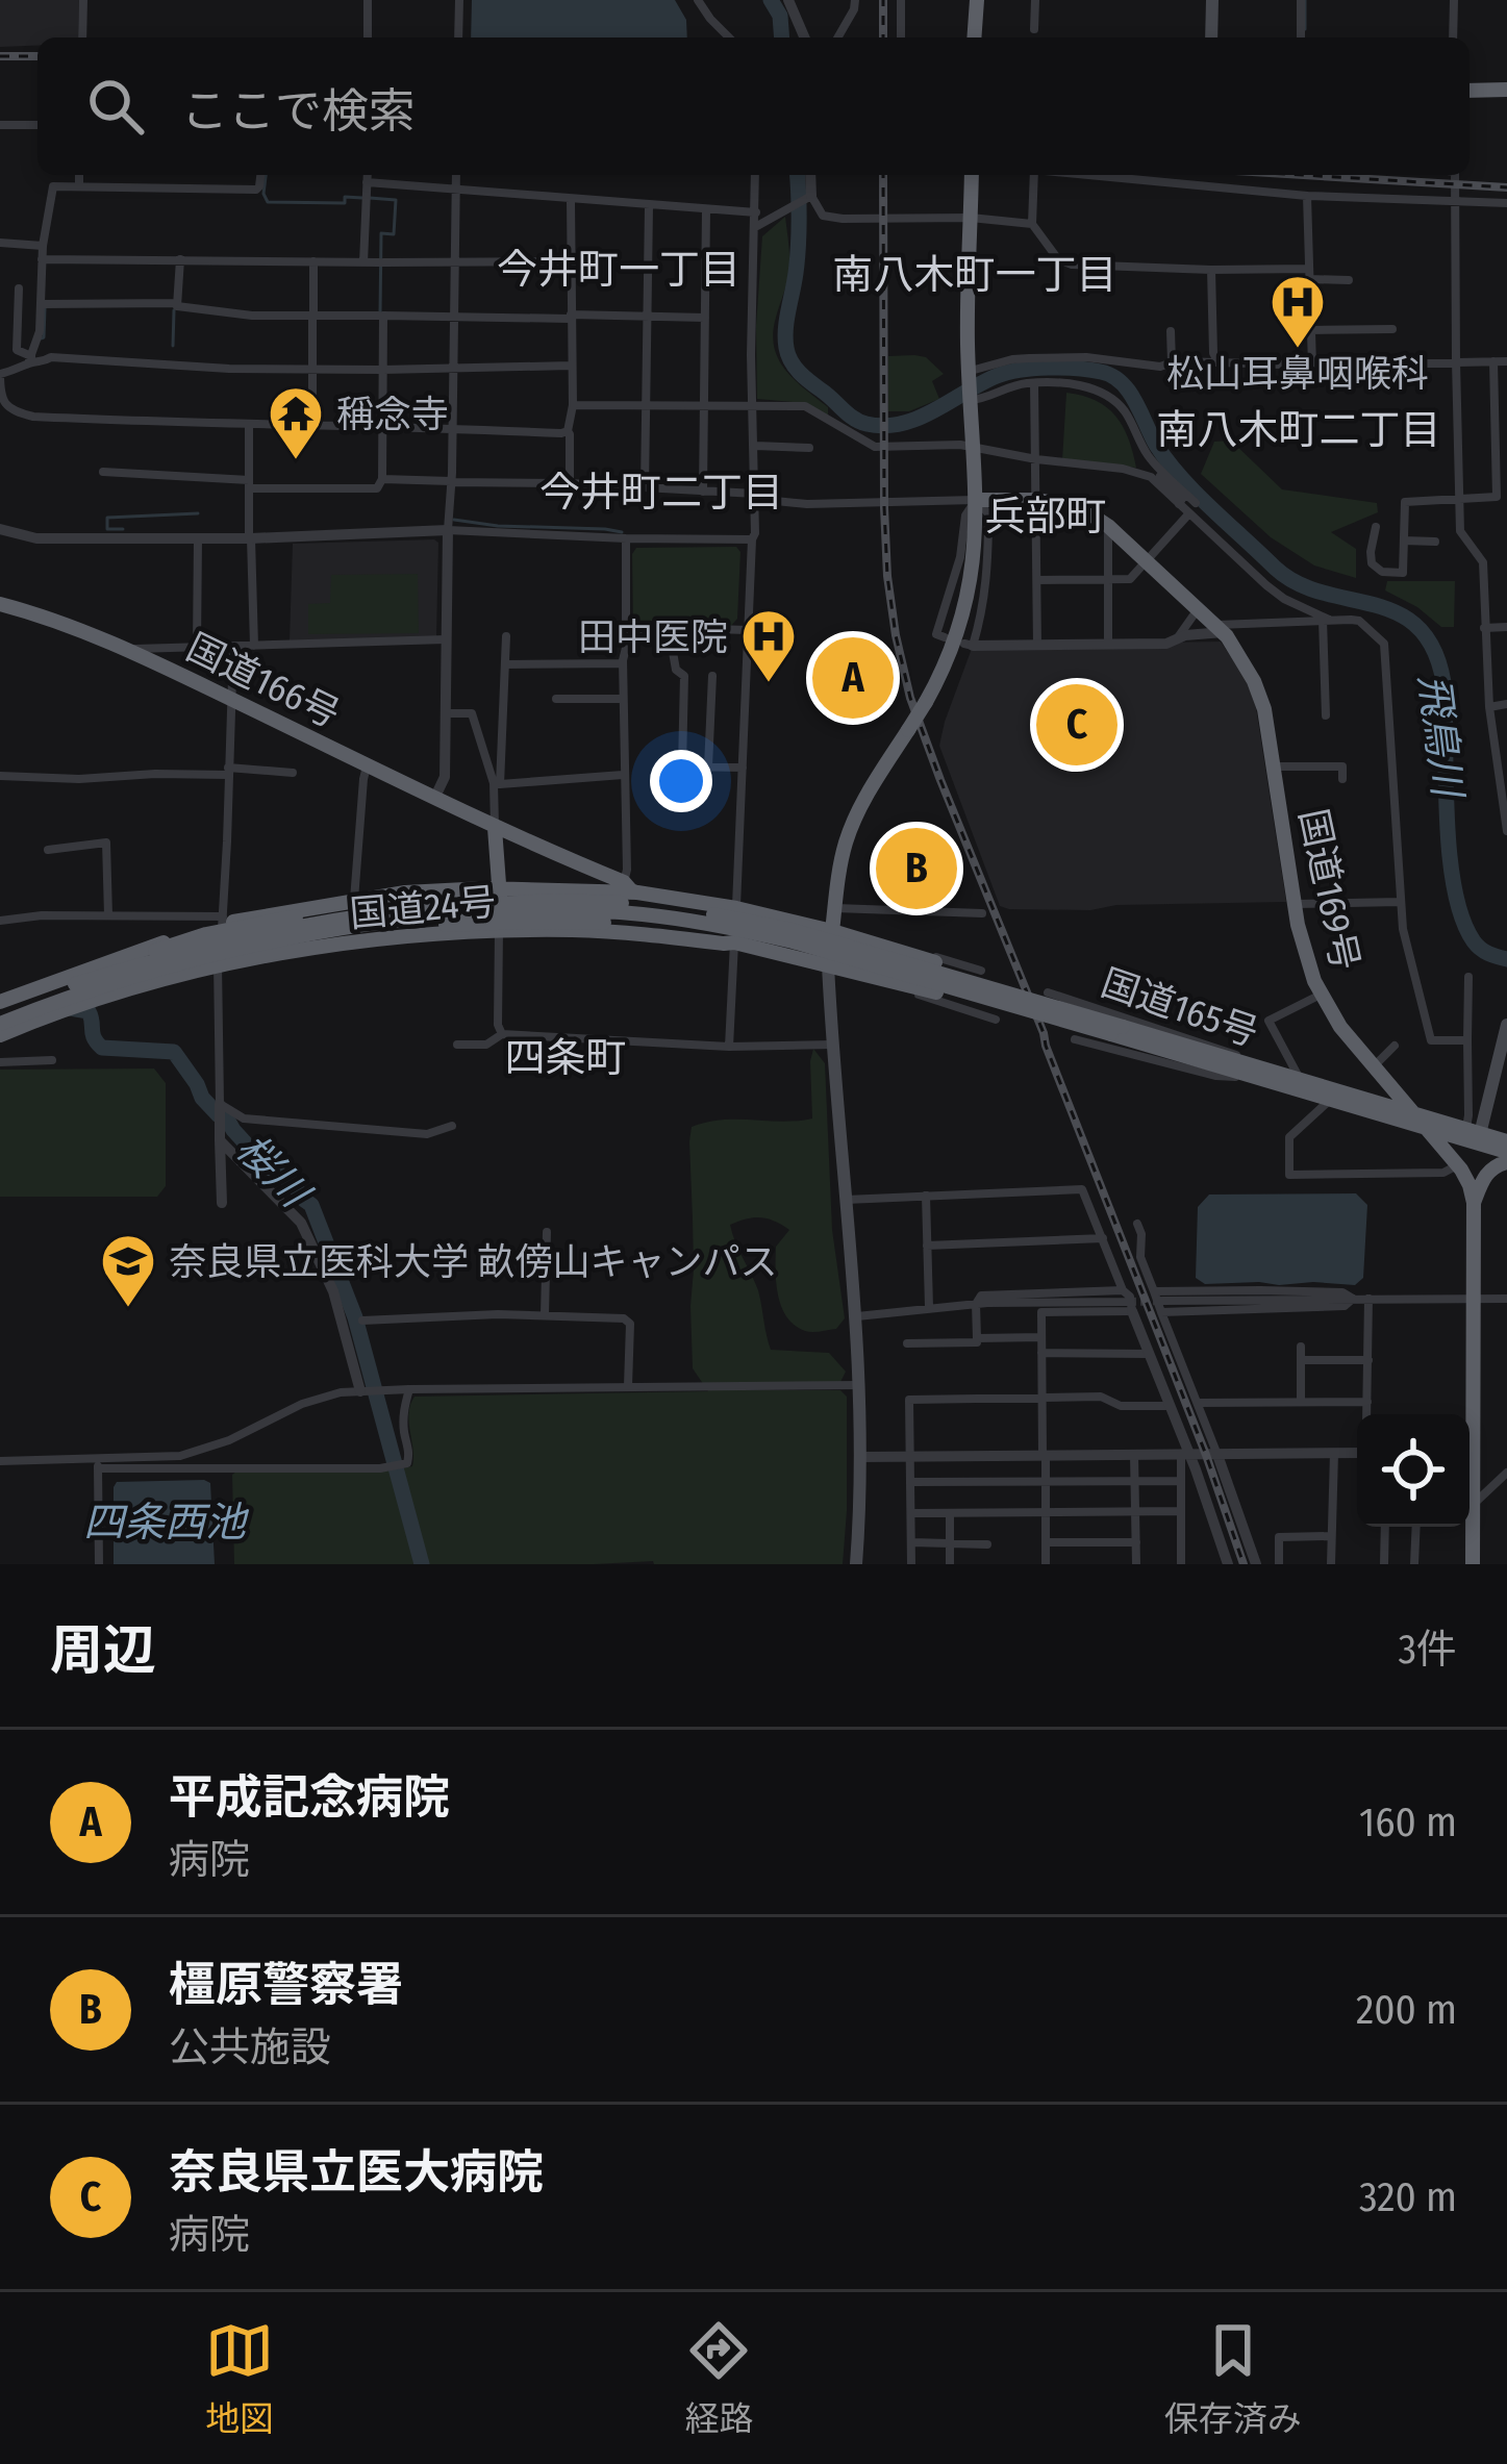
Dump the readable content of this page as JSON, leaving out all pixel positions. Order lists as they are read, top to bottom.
{
  "streets": {
    "highway": [
      "国道166号",
      "国道169号",
      "国道24号",
      "国道165号"
    ]
  },
  "crossings": [
    ["国道166号", "国道24号"],
    ["国道169号", "国道165号"],
    ["国道24号", "国道165号"]
  ],
  "districts": [
    "今井町一丁目",
    "南八木町一丁目",
    "南八木町二丁目",
    "今井町二丁目",
    "兵部町",
    "四条町"
  ],
  "water": ["飛鳥川", "桜川", "四条西池"],
  "places": {
    "hospital": ["松山耳鼻咽喉科", "田中医院"],
    "temple": ["稱念寺"],
    "school or university": ["奈良県立医科大学 畝傍山キャンパス"]
  },
  "page": {
    "search": "ここで検索",
    "pins": ["A", "C", "B"],
    "heading": ["周辺", "3件"],
    "list": [
      {
        "mark": "A",
        "name": "平成記念病院",
        "note": "病院",
        "value": "160 m"
      },
      {
        "mark": "B",
        "name": "橿原警察署",
        "note": "公共施設",
        "value": "200 m"
      },
      {
        "mark": "C",
        "name": "奈良県立医大病院",
        "note": "病院",
        "value": "320 m"
      }
    ],
    "nav": ["地図", "経路", "保存済み"]
  }
}
